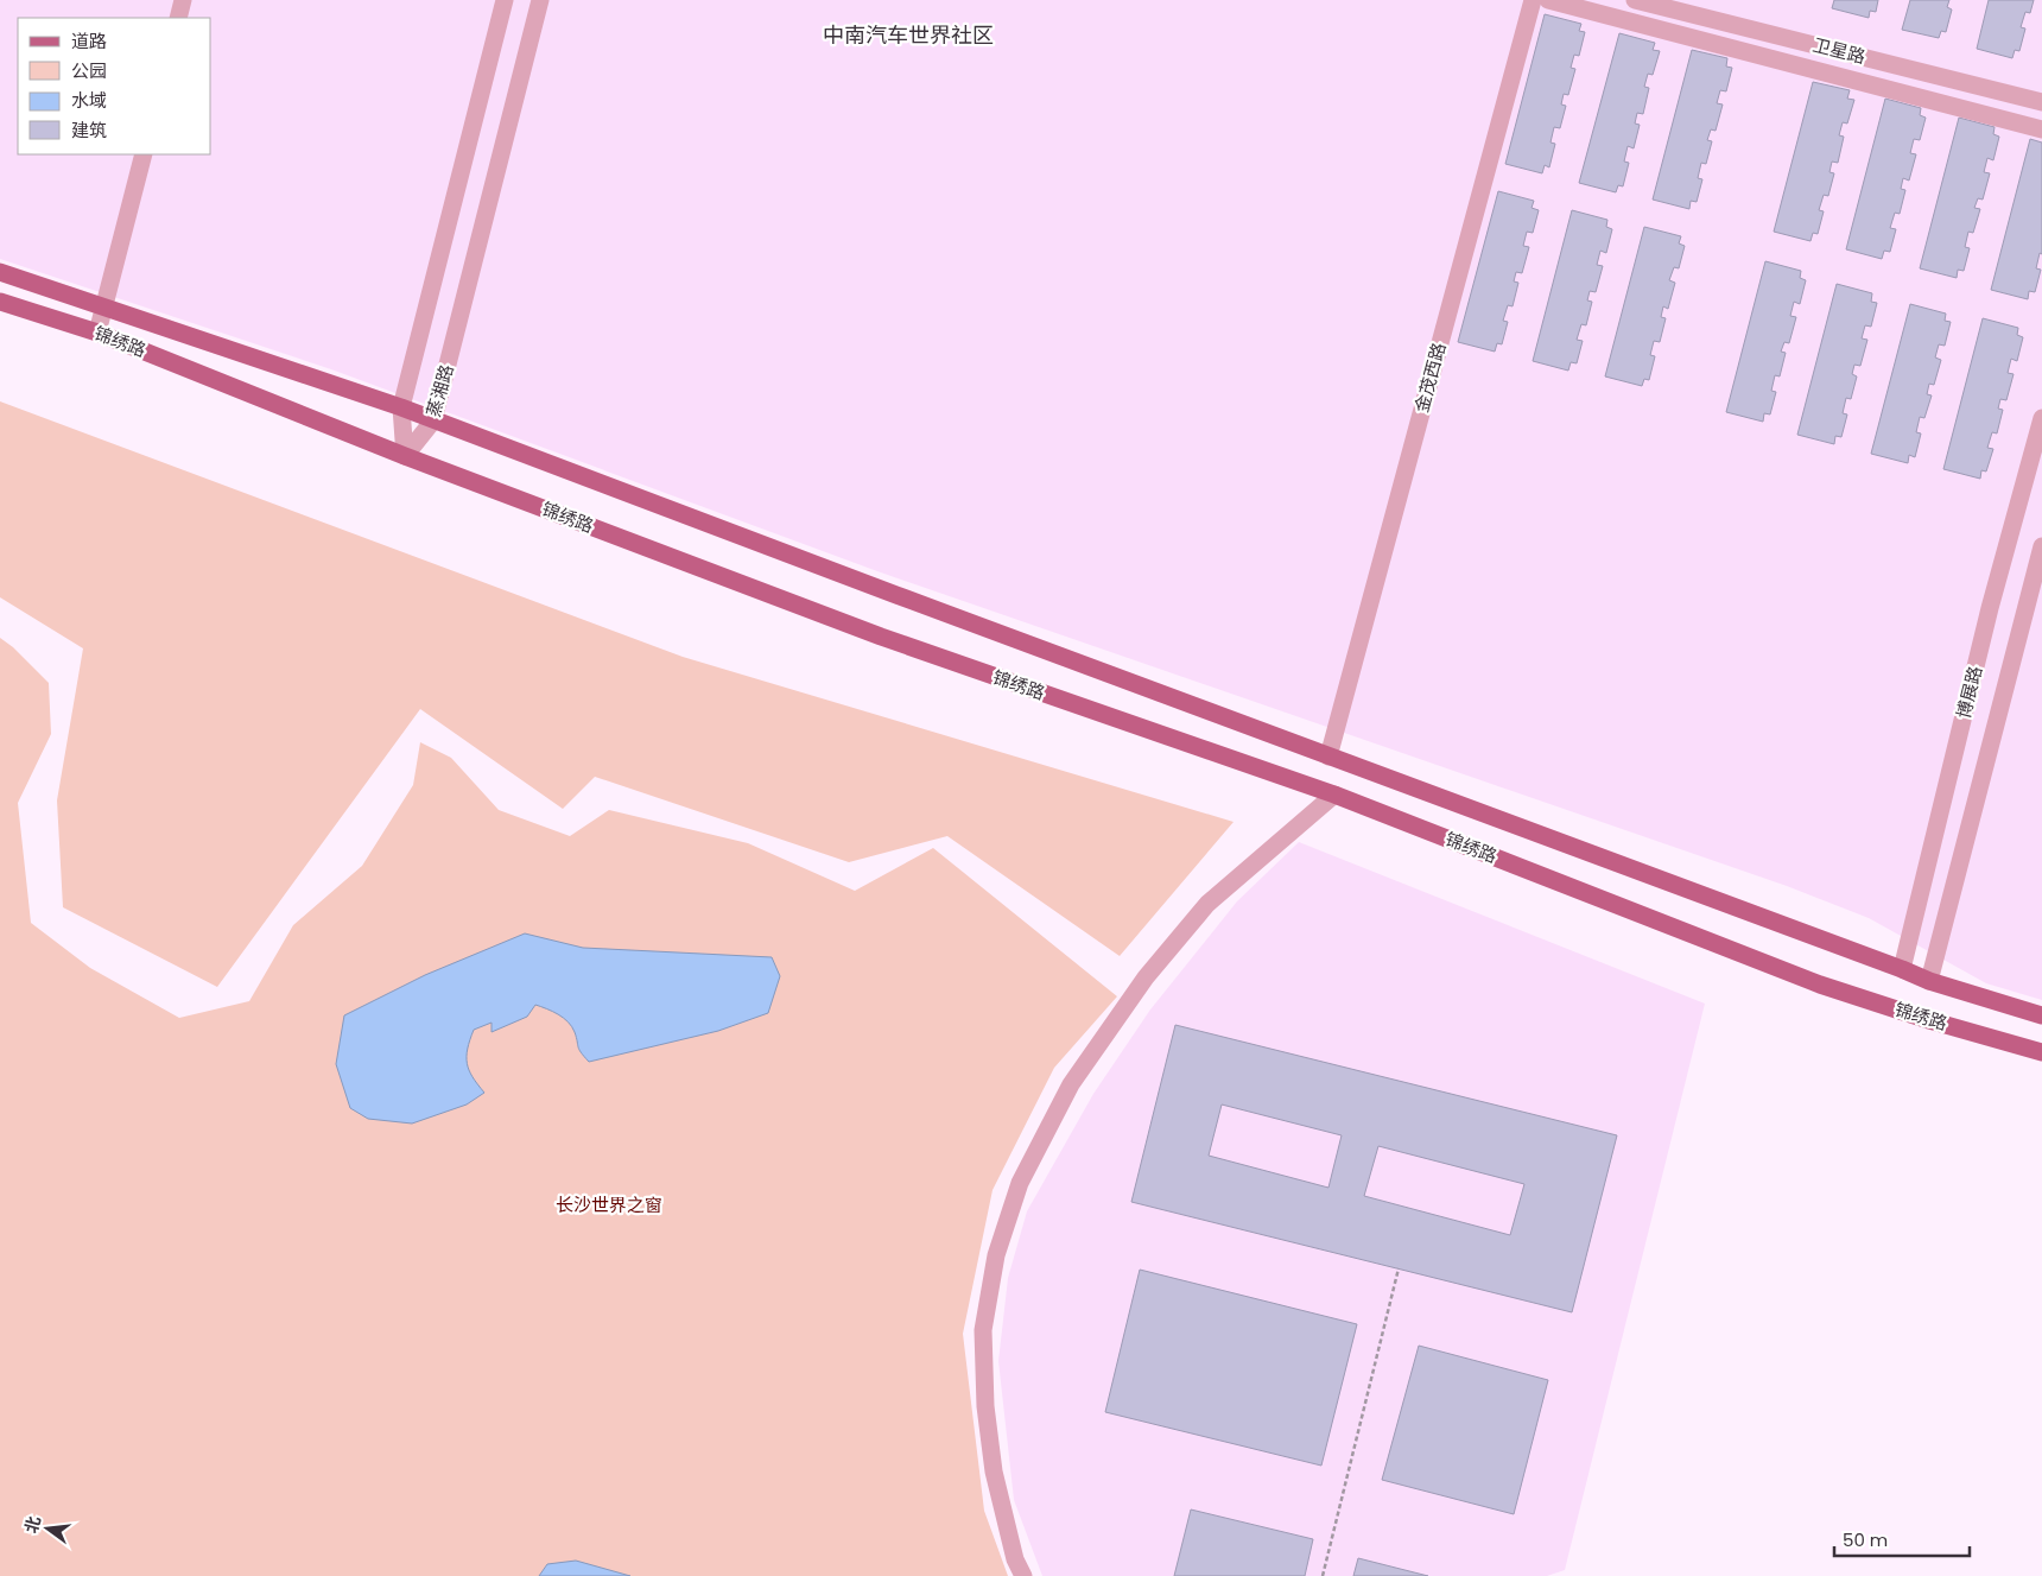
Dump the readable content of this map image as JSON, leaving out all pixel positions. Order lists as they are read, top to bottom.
{
  "streets": {
    "main road": ["锦绣路"],
    "street": [
      "卫星路",
      "金茂西路",
      "蒸湘路",
      "博展路"
    ]
  },
  "crossings": [
    ["锦绣路", "金茂西路"],
    ["锦绣路", "蒸湘路"],
    ["锦绣路", "博展路"]
  ],
  "districts": ["中南汽车世界社区"],
  "parks": ["长沙世界之窗"],
  "legend": [
    "道路",
    "公园",
    "水域",
    "建筑"
  ],
  "scale_bar": "50 m",
  "north": "left"
}
